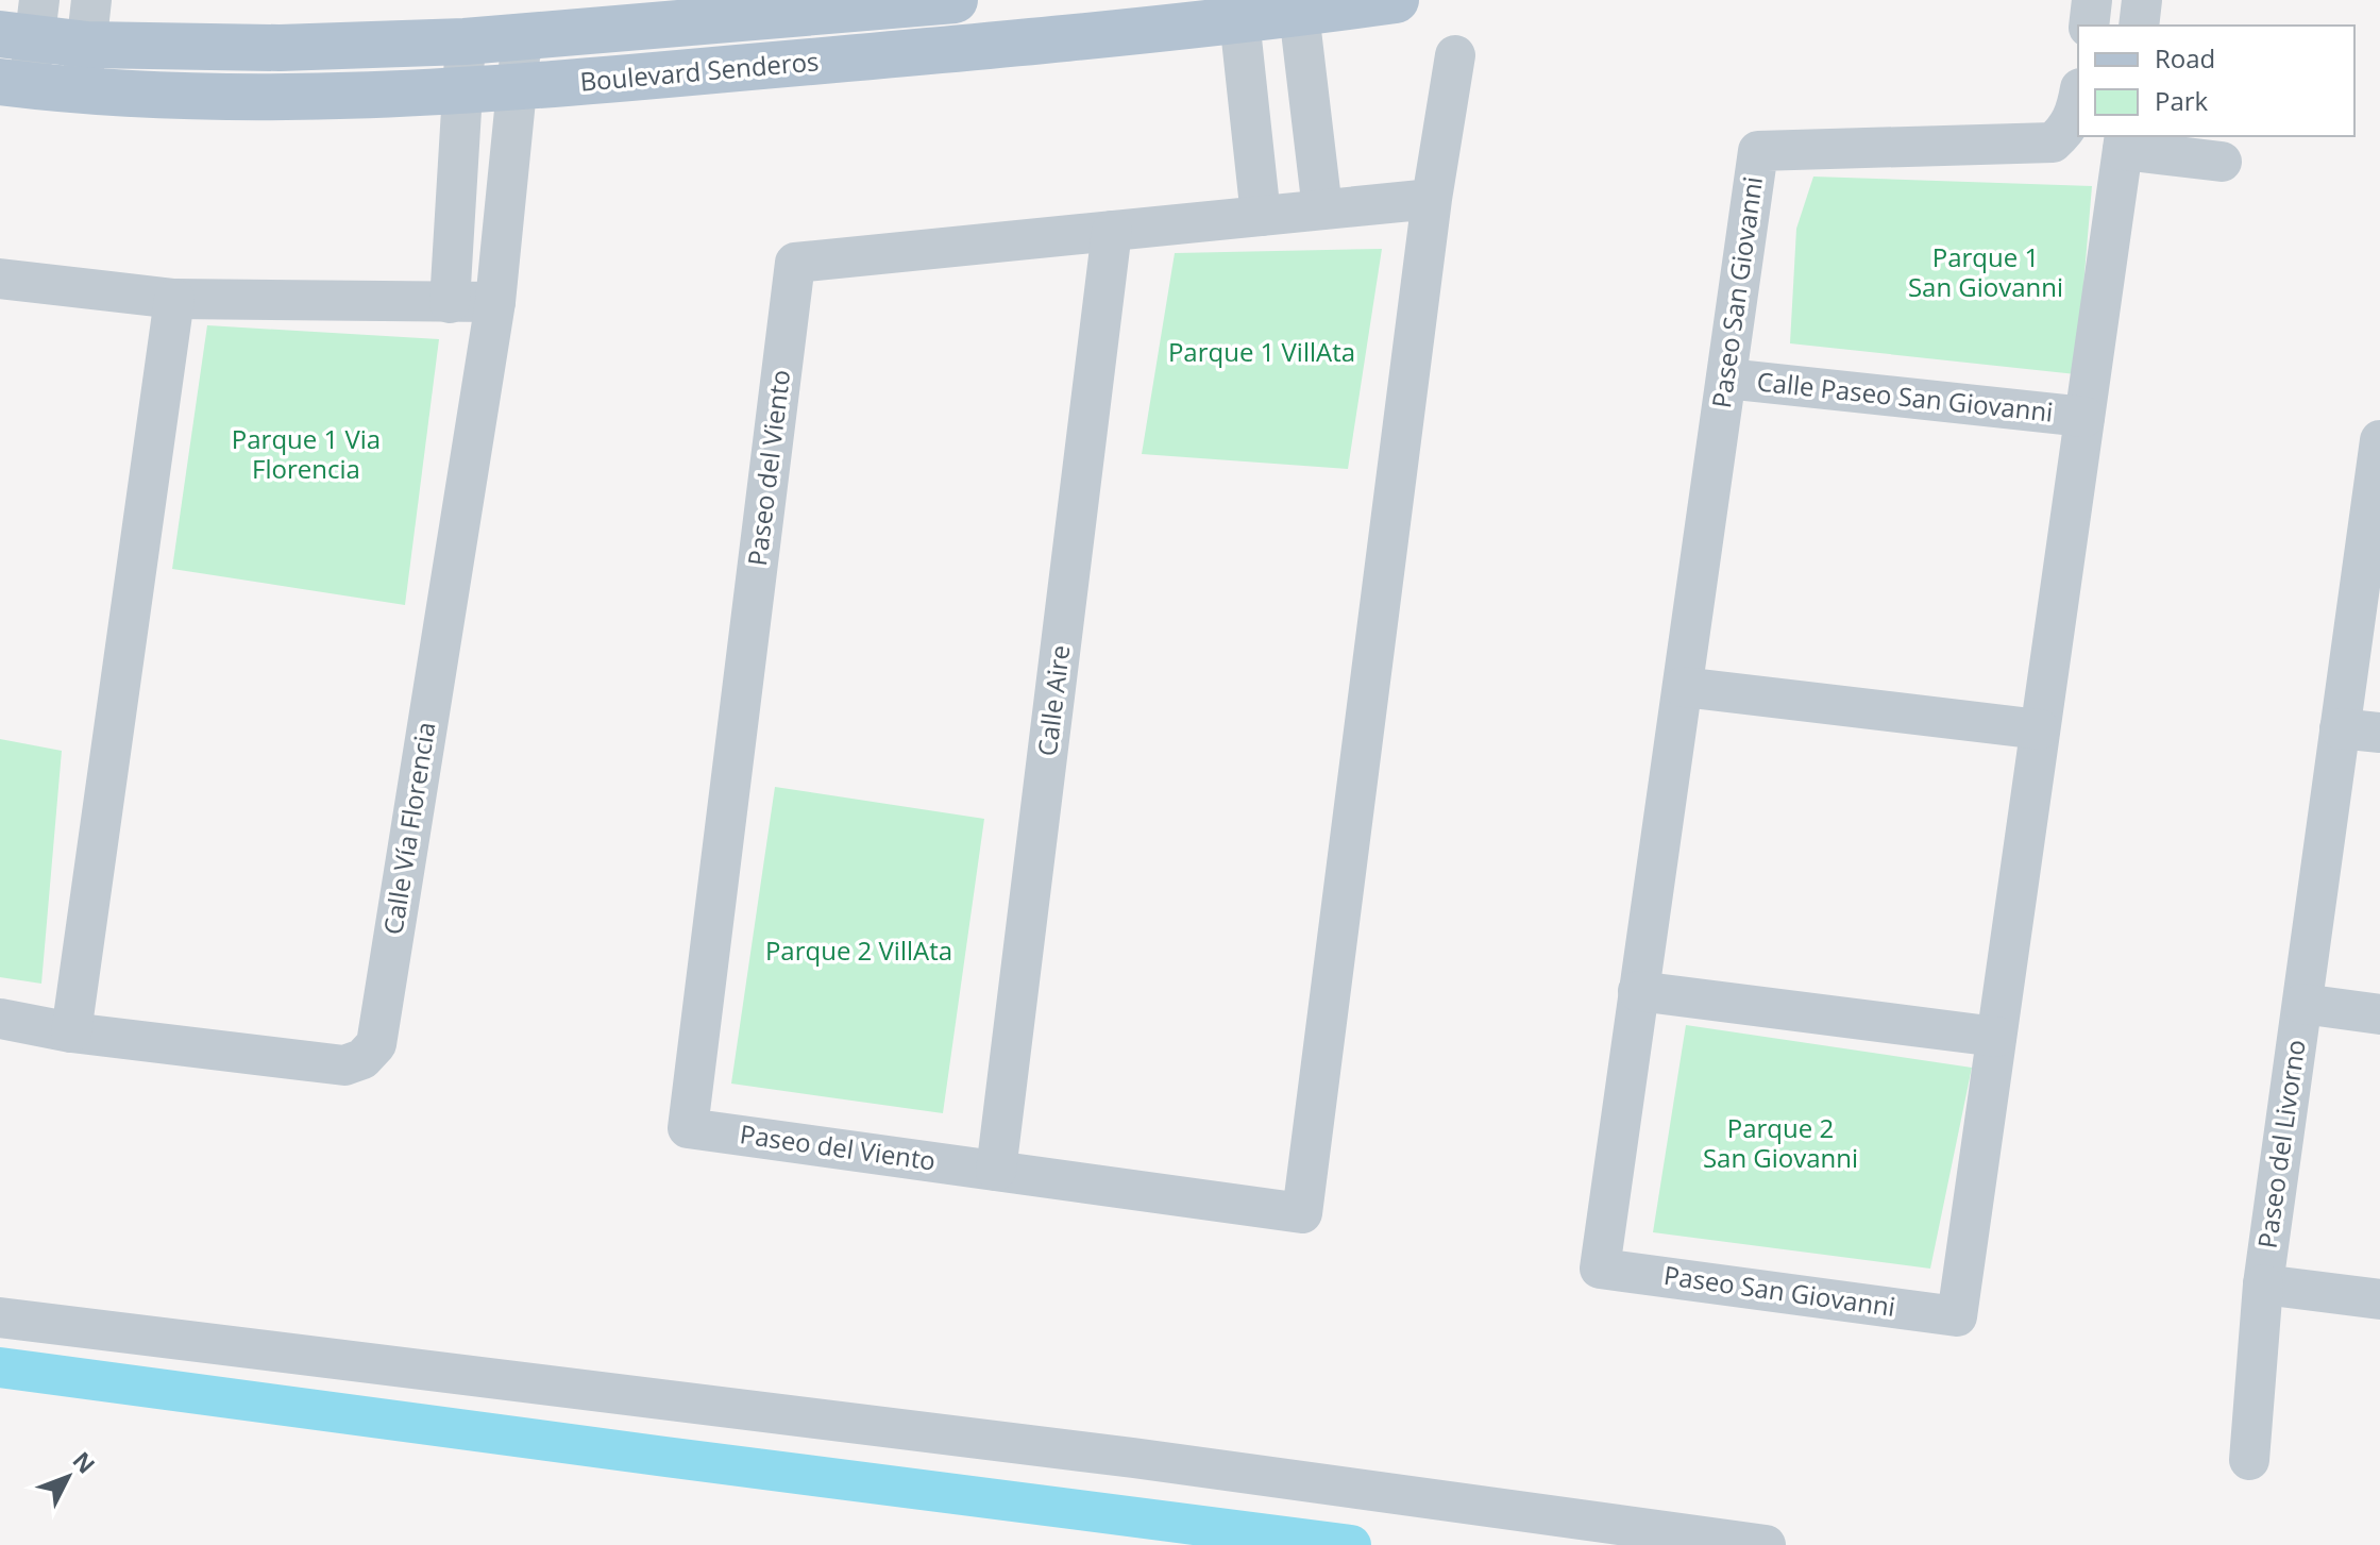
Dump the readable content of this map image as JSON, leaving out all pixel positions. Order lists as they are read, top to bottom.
{
  "streets": {
    "main road": ["Boulevard Senderos"],
    "street": [
      "Paseo San Giovanni",
      "Calle Paseo San Giovanni",
      "Paseo del Viento",
      "Calle Aire",
      "Calle Vía Florencia",
      "Paseo del Livorno"
    ]
  },
  "crossings": [
    ["Boulevard Senderos", "Calle Vía Florencia"],
    ["Paseo San Giovanni", "Calle Paseo San Giovanni"],
    ["Paseo del Viento", "Calle Aire"]
  ],
  "parks": [
    "Parque 1 San Giovanni",
    "Parque 1 VillAta",
    "Parque 1 Via Florencia",
    "Parque 2 VillAta",
    "Parque 2 San Giovanni"
  ],
  "legend": ["Road", "Park"],
  "north": "top right"
}
